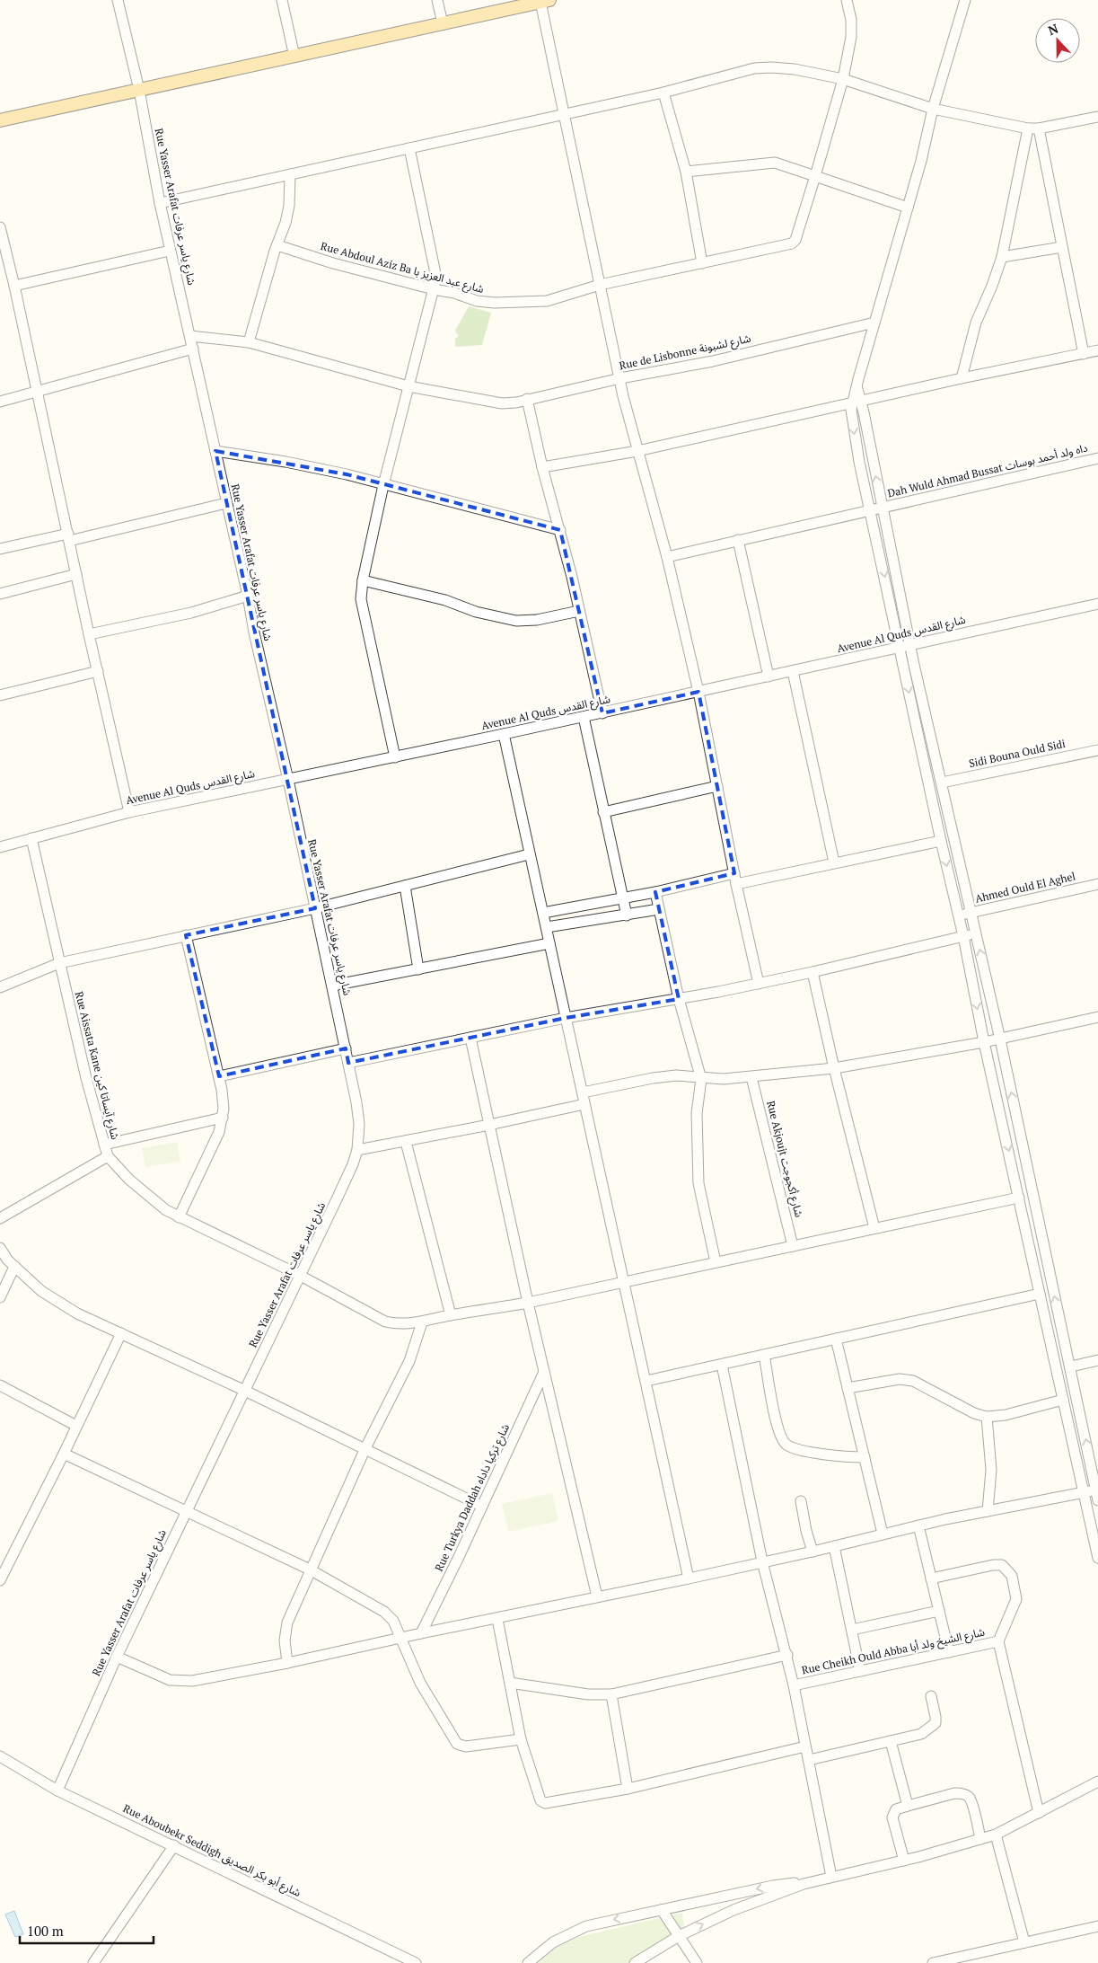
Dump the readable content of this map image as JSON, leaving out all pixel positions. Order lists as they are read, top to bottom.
{
  "streets": {
    "street": [
      "Rue Yasser Arafat شارع ياسر عرفات",
      "Rue Abdoul Aziz Ba شارع عبد العزيز با",
      "Rue de Lisbonne شارع لشبونة",
      "Dah Wuld Ahmad Bussat داه ولد أحمد بوسات",
      "Avenue Al Quds شارع القدس",
      "Sidi Bouna Ould Sidi",
      "Ahmed Ould El Aghel",
      "Rue Aissata Kane شارع آيساتا كين",
      "Rue Akjoujt شارع أكجوجت",
      "Rue Turkya Daddah شارع تركيا داداه",
      "Rue Cheikh Ould Abba شارع الشيخ ولد أبا",
      "Rue Aboubekr Seddigh شارع أبو بكر الصديق"
    ]
  },
  "crossings": [
    ["Rue Yasser Arafat شارع ياسر عرفات", "Rue de Lisbonne شارع لشبونة"],
    ["Rue Yasser Arafat شارع ياسر عرفات", "Avenue Al Quds شارع القدس"],
    ["Rue Yasser Arafat شارع ياسر عرفات", "Rue Aissata Kane شارع آيساتا كين"],
    ["Rue Yasser Arafat شارع ياسر عرفات", "Rue Aboubekr Seddigh شارع أبو بكر الصديق"],
    ["Avenue Al Quds شارع القدس", "Rue Aissata Kane شارع آيساتا كين"],
    ["Rue Aissata Kane شارع آيساتا كين", "Rue Akjoujt شارع أكجوجت"]
  ],
  "scale_bar": "100 m",
  "north": "top"
}
